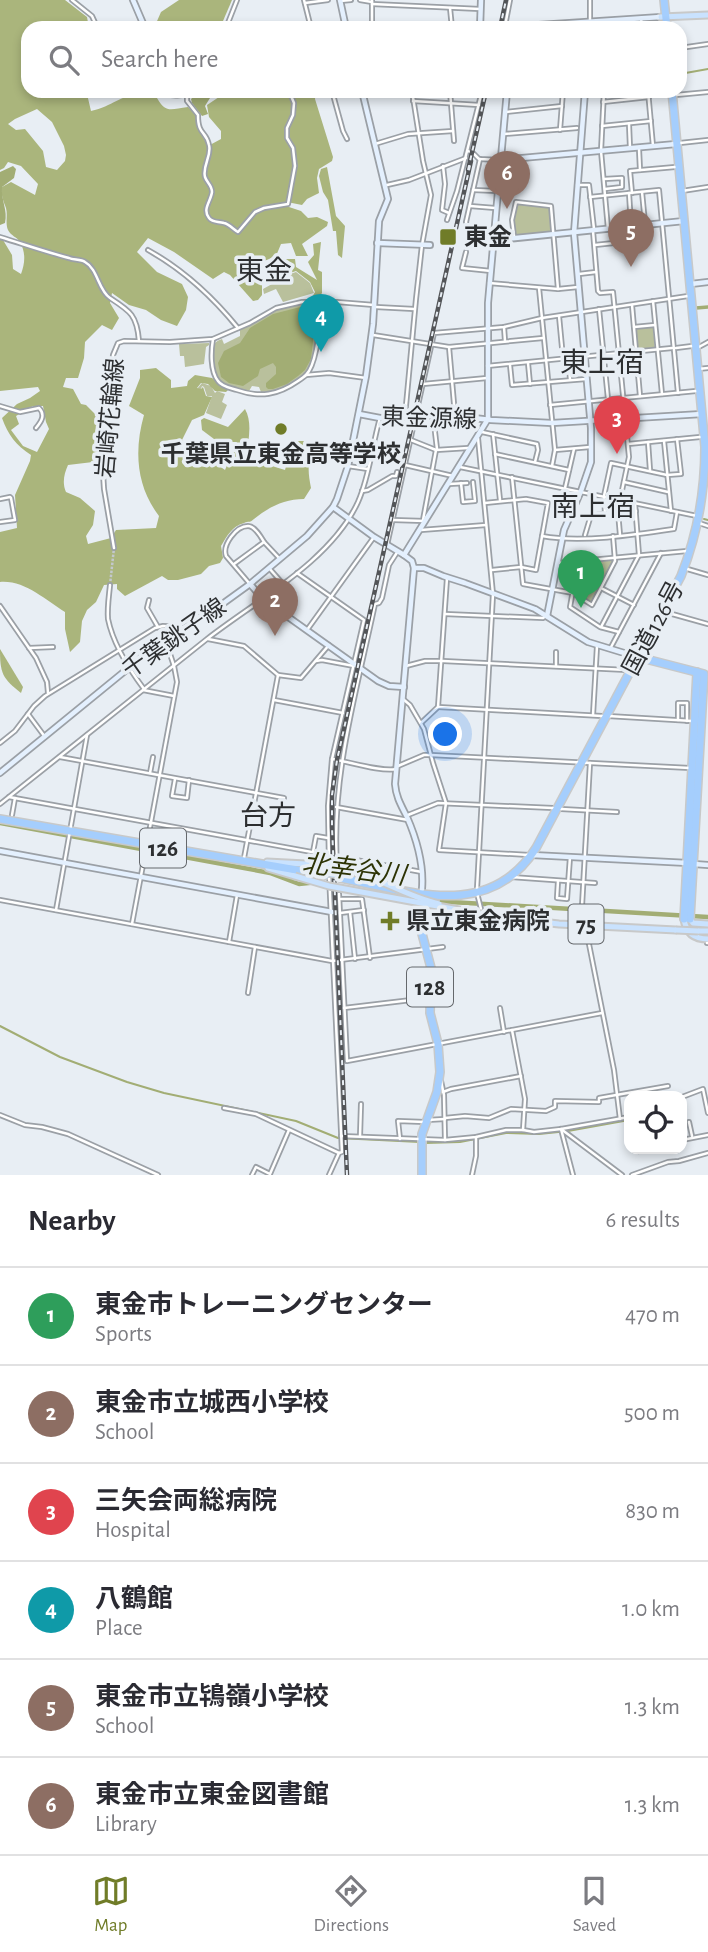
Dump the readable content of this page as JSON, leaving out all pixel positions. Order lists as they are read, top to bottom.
{
  "streets": {
    "highway": ["国道126号", "126", "128"],
    "main road": ["75"],
    "street": ["岩崎花輪線", "東金源線", "千葉銚子線"]
  },
  "crossings": [
    ["岩崎花輪線", "東金源線"],
    ["東金源線", "国道126号"],
    ["東金源線", "千葉銚子線"],
    ["国道126号", "126"],
    ["国道126号", "128"],
    ["126", "75"],
    ["126", "128"]
  ],
  "districts": [
    "東金",
    "東上宿",
    "南上宿",
    "台方"
  ],
  "water": ["北幸谷川"],
  "places": {
    "transit": ["東金"],
    "other": ["千葉県立東金高等学校"],
    "health": ["県立東金病院"]
  },
  "page": {
    "search": "Search here",
    "pins": [
      "6",
      "5",
      "4",
      "3",
      "1",
      "2"
    ],
    "heading": ["Nearby", "6 results"],
    "list": [
      {
        "mark": "1",
        "name": "東金市トレーニングセンター",
        "note": "Sports",
        "value": "470 m"
      },
      {
        "mark": "2",
        "name": "東金市立城西小学校",
        "note": "School",
        "value": "500 m"
      },
      {
        "mark": "3",
        "name": "三矢会両総病院",
        "note": "Hospital",
        "value": "830 m"
      },
      {
        "mark": "4",
        "name": "八鶴館",
        "note": "Place",
        "value": "1.0 km"
      },
      {
        "mark": "5",
        "name": "東金市立鴇嶺小学校",
        "note": "School",
        "value": "1.3 km"
      },
      {
        "mark": "6",
        "name": "東金市立東金図書館",
        "note": "Library",
        "value": "1.3 km"
      }
    ],
    "nav": ["Map", "Directions", "Saved"]
  }
}
